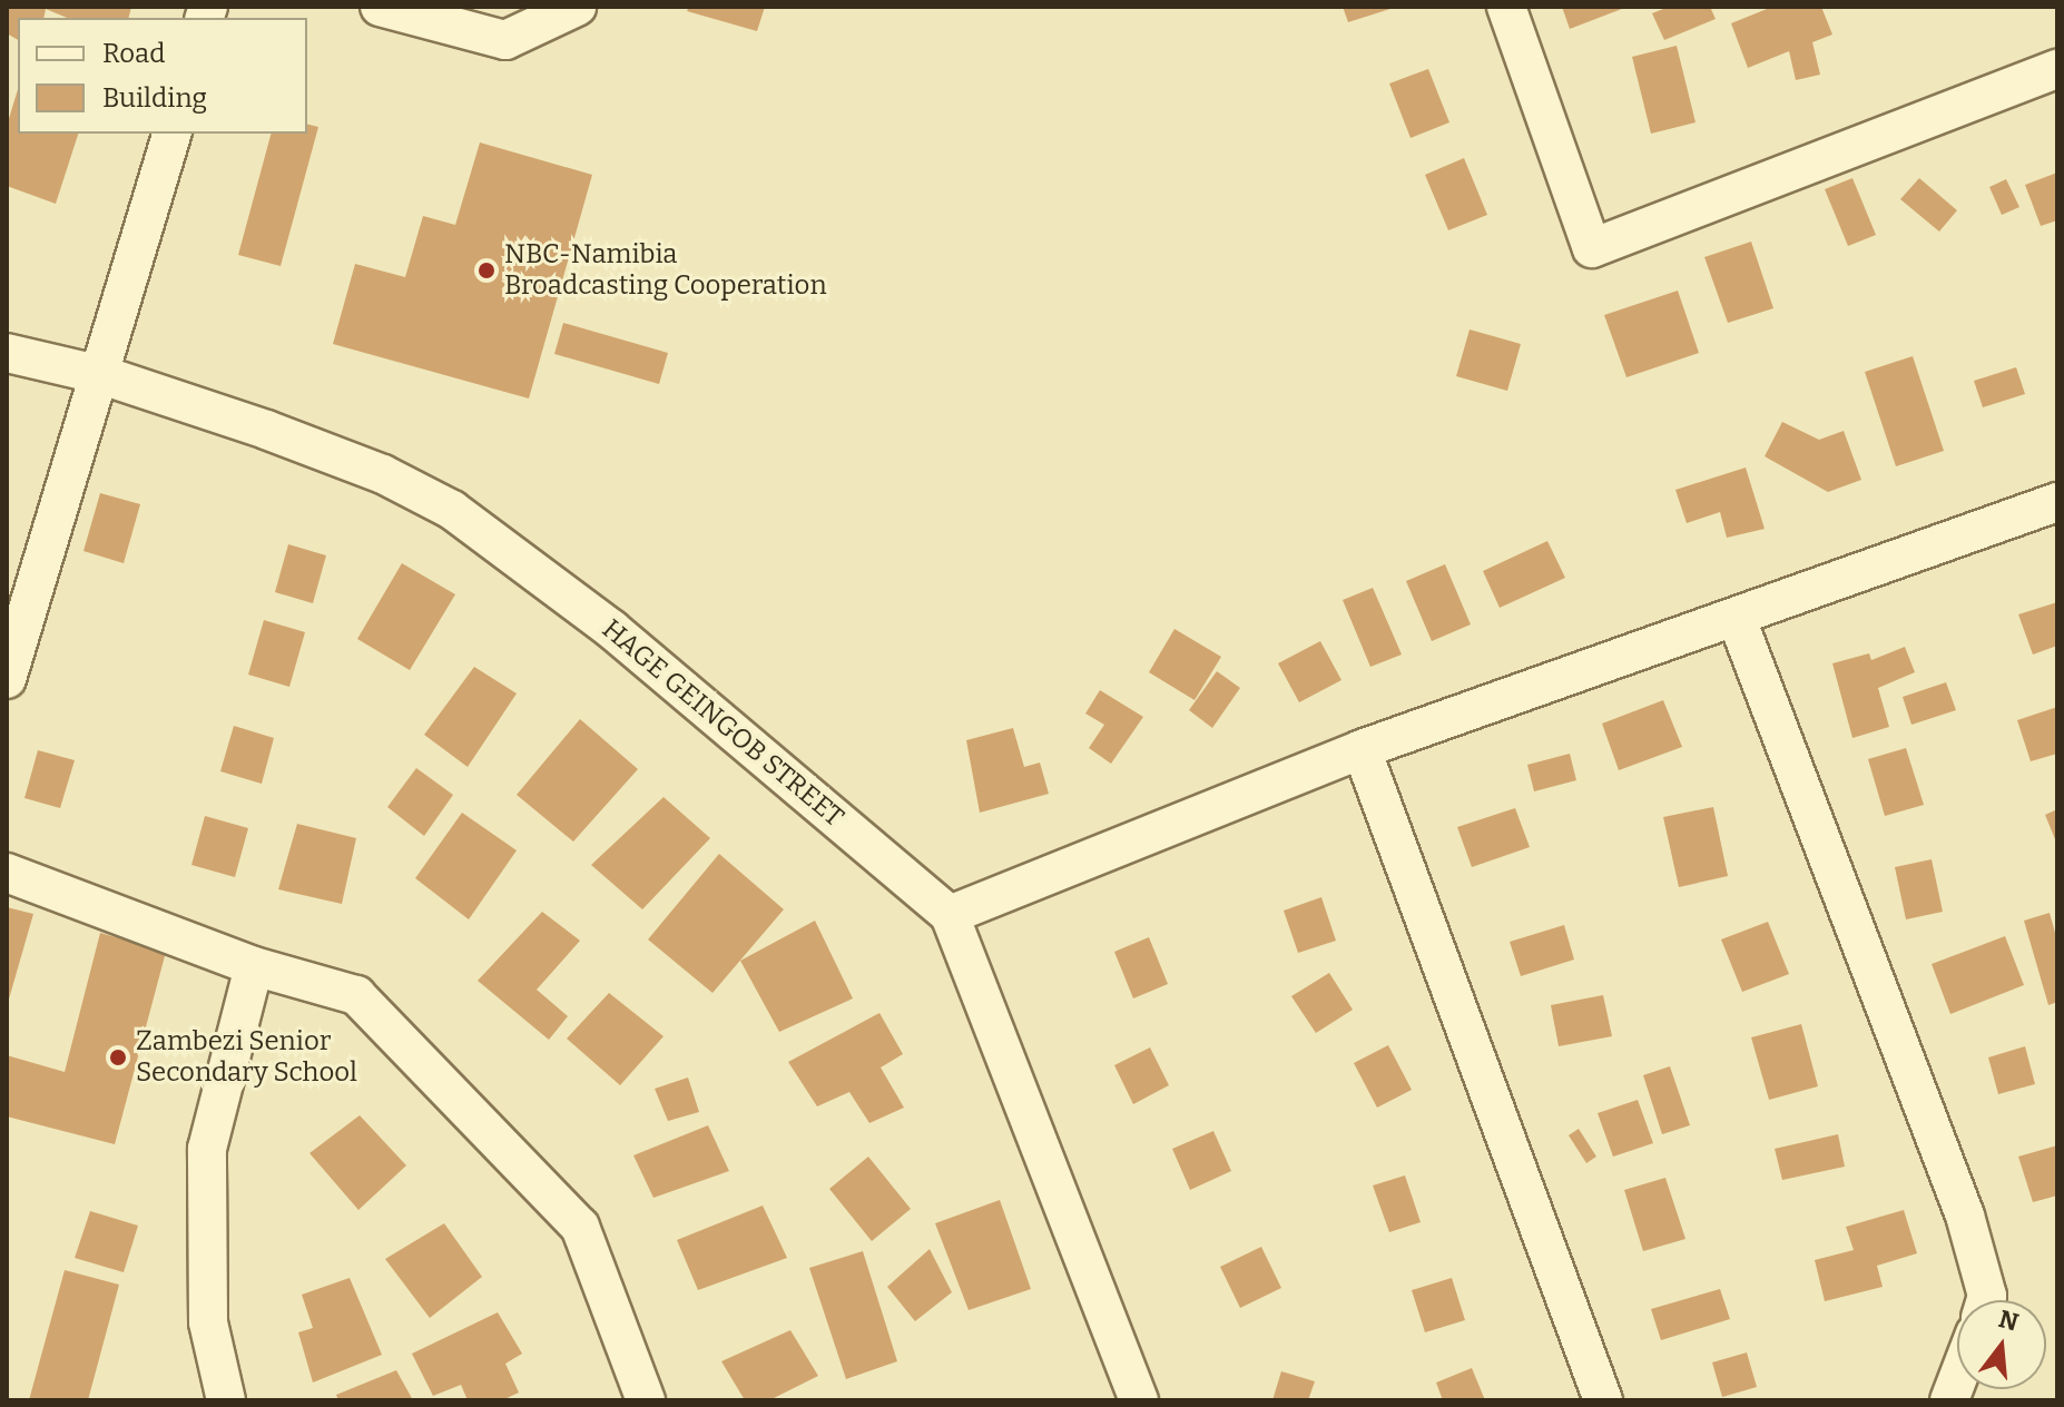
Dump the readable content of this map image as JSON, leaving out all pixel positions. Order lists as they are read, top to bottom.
{
  "streets": {
    "street": ["HAGE GEINGOB STREET"]
  },
  "places": ["NBC-Namibia Broadcasting Cooperation", "Zambezi Senior Secondary School"],
  "legend": ["Road", "Building"],
  "north": "top"
}
